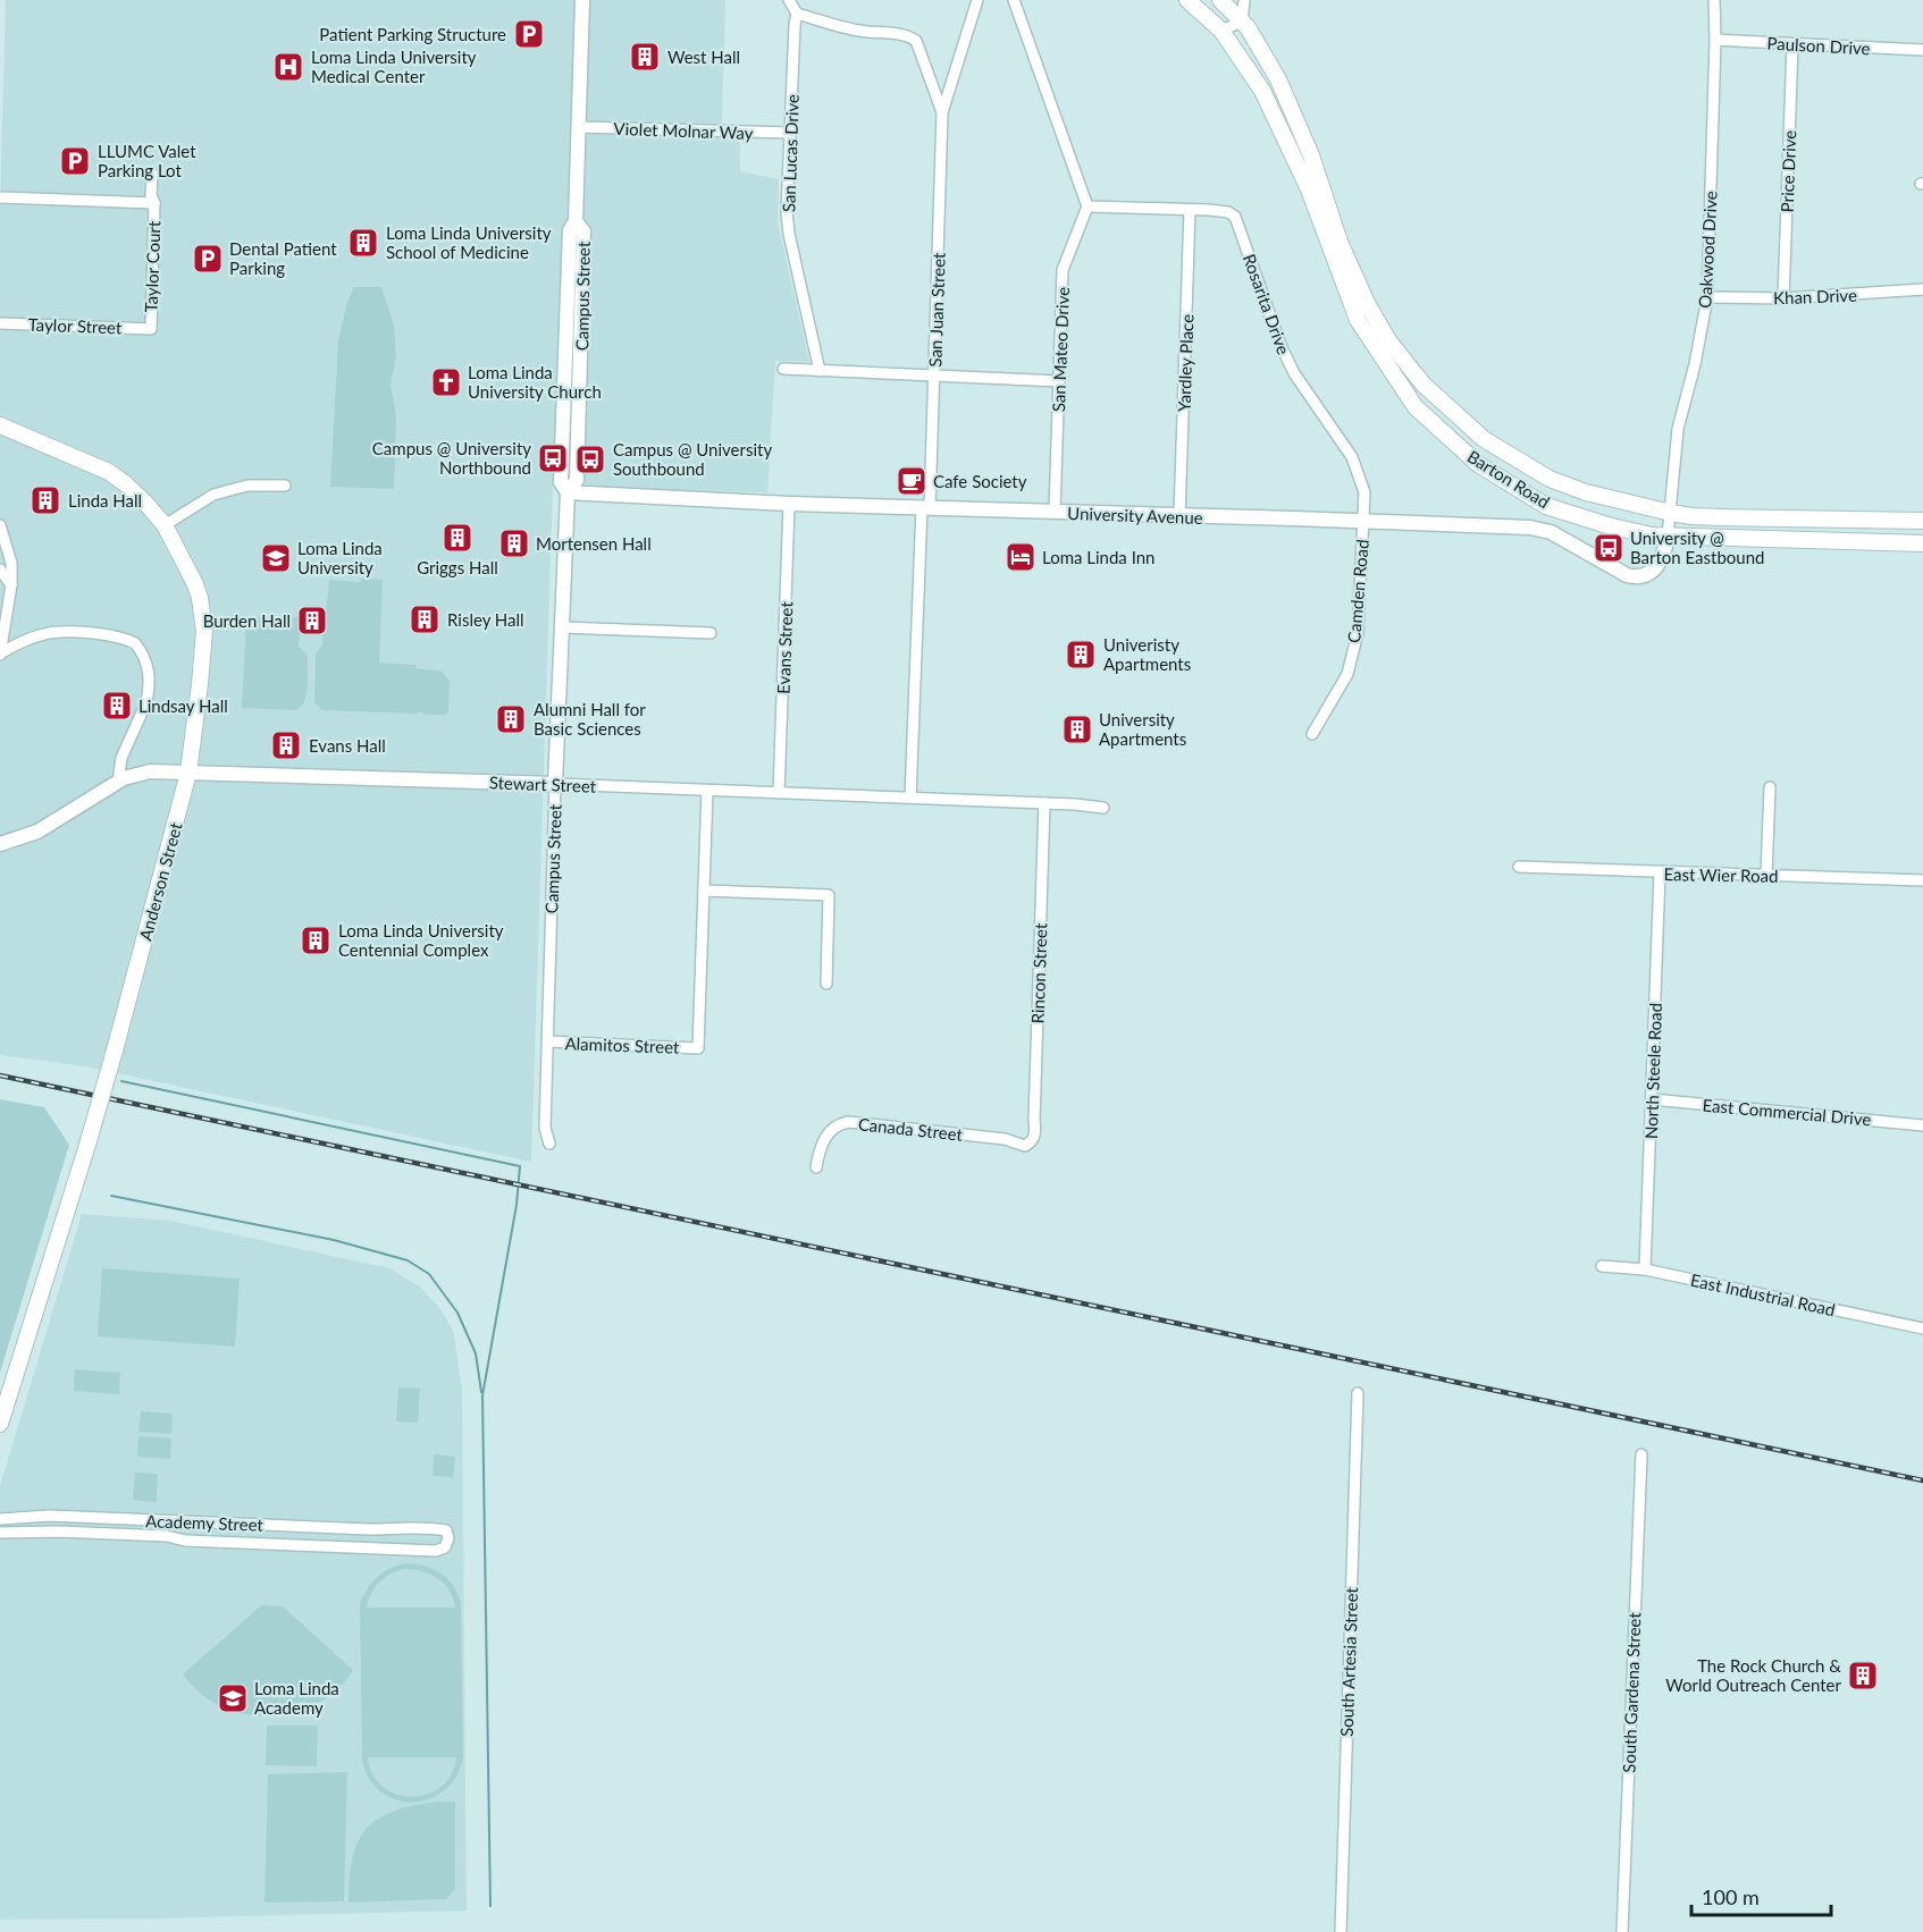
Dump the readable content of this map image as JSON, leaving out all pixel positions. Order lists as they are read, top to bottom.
{
  "streets": {
    "main road": ["Barton Road", "Anderson Street"],
    "street": [
      "Paulson Drive",
      "Violet Molnar Way",
      "San Lucas Drive",
      "Price Drive",
      "Oakwood Drive",
      "Taylor Court",
      "Campus Street",
      "Khan Drive",
      "Rosarita Drive",
      "San Juan Street",
      "Taylor Street",
      "San Mateo Drive",
      "Yardley Place",
      "University Avenue",
      "Camden Road",
      "Evans Street",
      "Stewart Street",
      "East Wier Road",
      "Rincon Street",
      "Alamitos Street",
      "North Steele Road",
      "East Commercial Drive",
      "Canada Street",
      "East Industrial Road",
      "Academy Street",
      "South Artesia Street",
      "South Gardena Street"
    ]
  },
  "crossings": [
    ["Paulson Drive", "Price Drive"],
    ["Paulson Drive", "Oakwood Drive"],
    ["Violet Molnar Way", "San Lucas Drive"],
    ["Violet Molnar Way", "Campus Street"],
    ["San Lucas Drive", "San Juan Street"],
    ["Price Drive", "Khan Drive"],
    ["Oakwood Drive", "Khan Drive"],
    ["Oakwood Drive", "Barton Road"],
    ["Oakwood Drive", "University Avenue"],
    ["Taylor Court", "Taylor Street"],
    ["Campus Street", "University Avenue"],
    ["Campus Street", "Stewart Street"],
    ["Campus Street", "Alamitos Street"],
    ["Rosarita Drive", "San Mateo Drive"],
    ["Rosarita Drive", "Yardley Place"],
    ["Rosarita Drive", "University Avenue"],
    ["Rosarita Drive", "Camden Road"],
    ["San Juan Street", "University Avenue"],
    ["San Juan Street", "Stewart Street"],
    ["San Mateo Drive", "University Avenue"],
    ["Yardley Place", "University Avenue"],
    ["Barton Road", "University Avenue"],
    ["University Avenue", "Camden Road"],
    ["University Avenue", "Evans Street"],
    ["Evans Street", "Stewart Street"],
    ["Stewart Street", "Anderson Street"],
    ["Stewart Street", "Rincon Street"],
    ["East Wier Road", "North Steele Road"],
    ["Rincon Street", "Canada Street"],
    ["North Steele Road", "East Commercial Drive"],
    ["North Steele Road", "East Industrial Road"]
  ],
  "places": {
    "parking": ["Patient Parking Structure", "LLUMC Valet Parking Lot", "Dental Patient Parking"],
    "building": [
      "West Hall",
      "Loma Linda University School of Medicine",
      "Linda Hall",
      "Griggs Hall",
      "Mortensen Hall",
      "Risley Hall",
      "Burden Hall",
      "Univeristy Apartments",
      "Lindsay Hall",
      "Alumni Hall for Basic Sciences",
      "University Apartments",
      "Evans Hall",
      "Loma Linda University Centennial Complex",
      "The Rock Church & World Outreach Center"
    ],
    "hospital": ["Loma Linda University Medical Center"],
    "church": ["Loma Linda University Church"],
    "bus stop": ["Campus @ University Northbound", "Campus @ University Southbound", "University @ Barton Eastbound"],
    "cafe": ["Cafe Society"],
    "hotel": ["Loma Linda Inn"],
    "school or university": ["Loma Linda University", "Loma Linda Academy"]
  },
  "scale_bar": "100 m"
}
